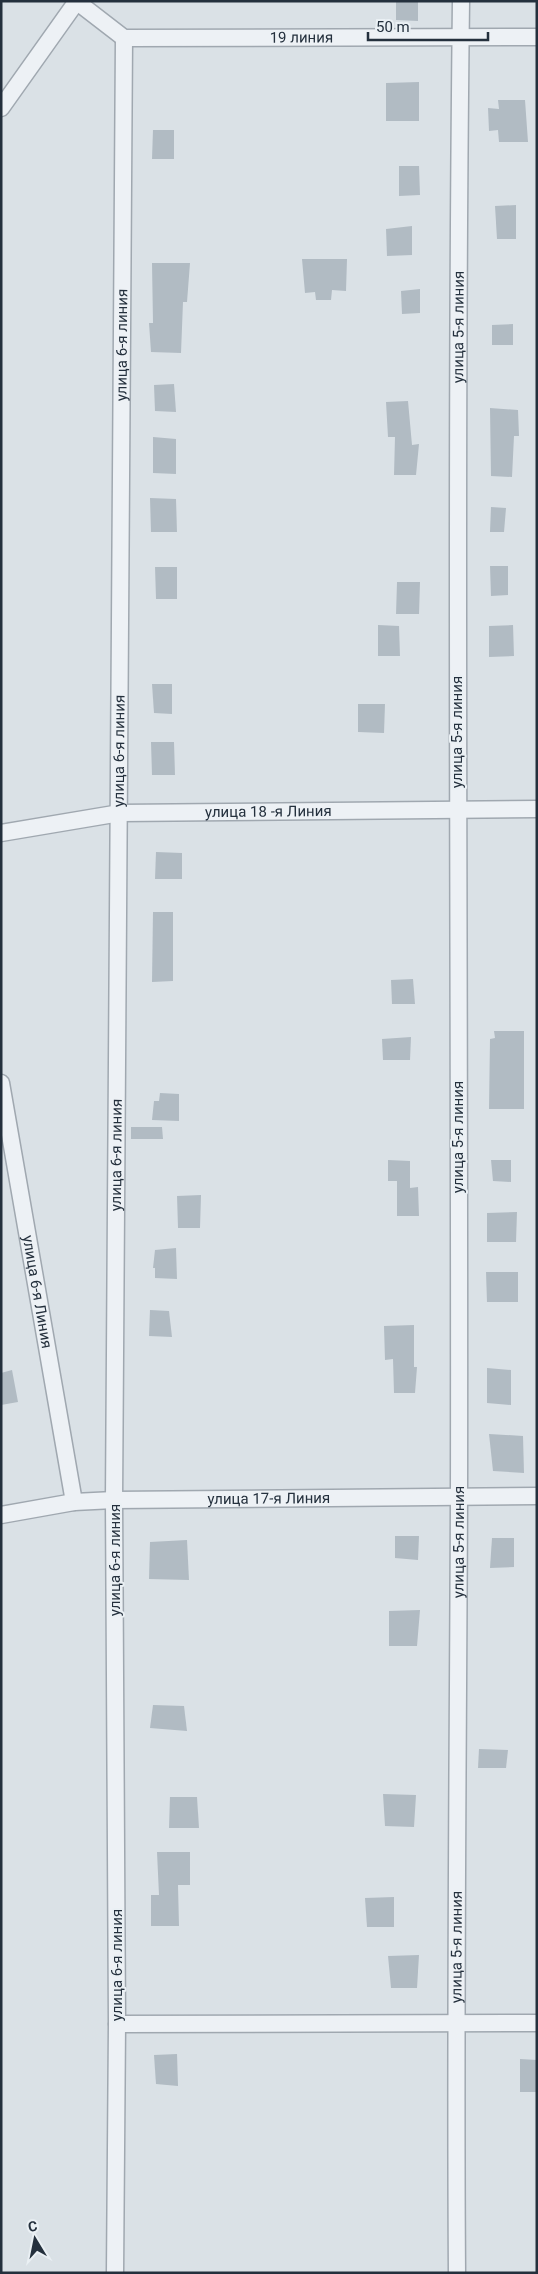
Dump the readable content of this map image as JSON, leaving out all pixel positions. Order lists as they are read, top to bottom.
{
  "streets": {
    "street": [
      "19 линия",
      "улица 5-я линия",
      "улица 6-я линия",
      "улица 18 -я Линия",
      "улица 6-я Линия",
      "улица 17-я Линия"
    ]
  },
  "crossings": [
    ["19 линия", "улица 5-я линия"],
    ["19 линия", "улица 6-я линия"],
    ["улица 5-я линия", "улица 18 -я Линия"],
    ["улица 5-я линия", "улица 17-я Линия"],
    ["улица 6-я линия", "улица 18 -я Линия"],
    ["улица 6-я линия", "улица 17-я Линия"],
    ["улица 6-я Линия", "улица 17-я Линия"]
  ],
  "scale_bar": "50 m",
  "north": "top"
}
